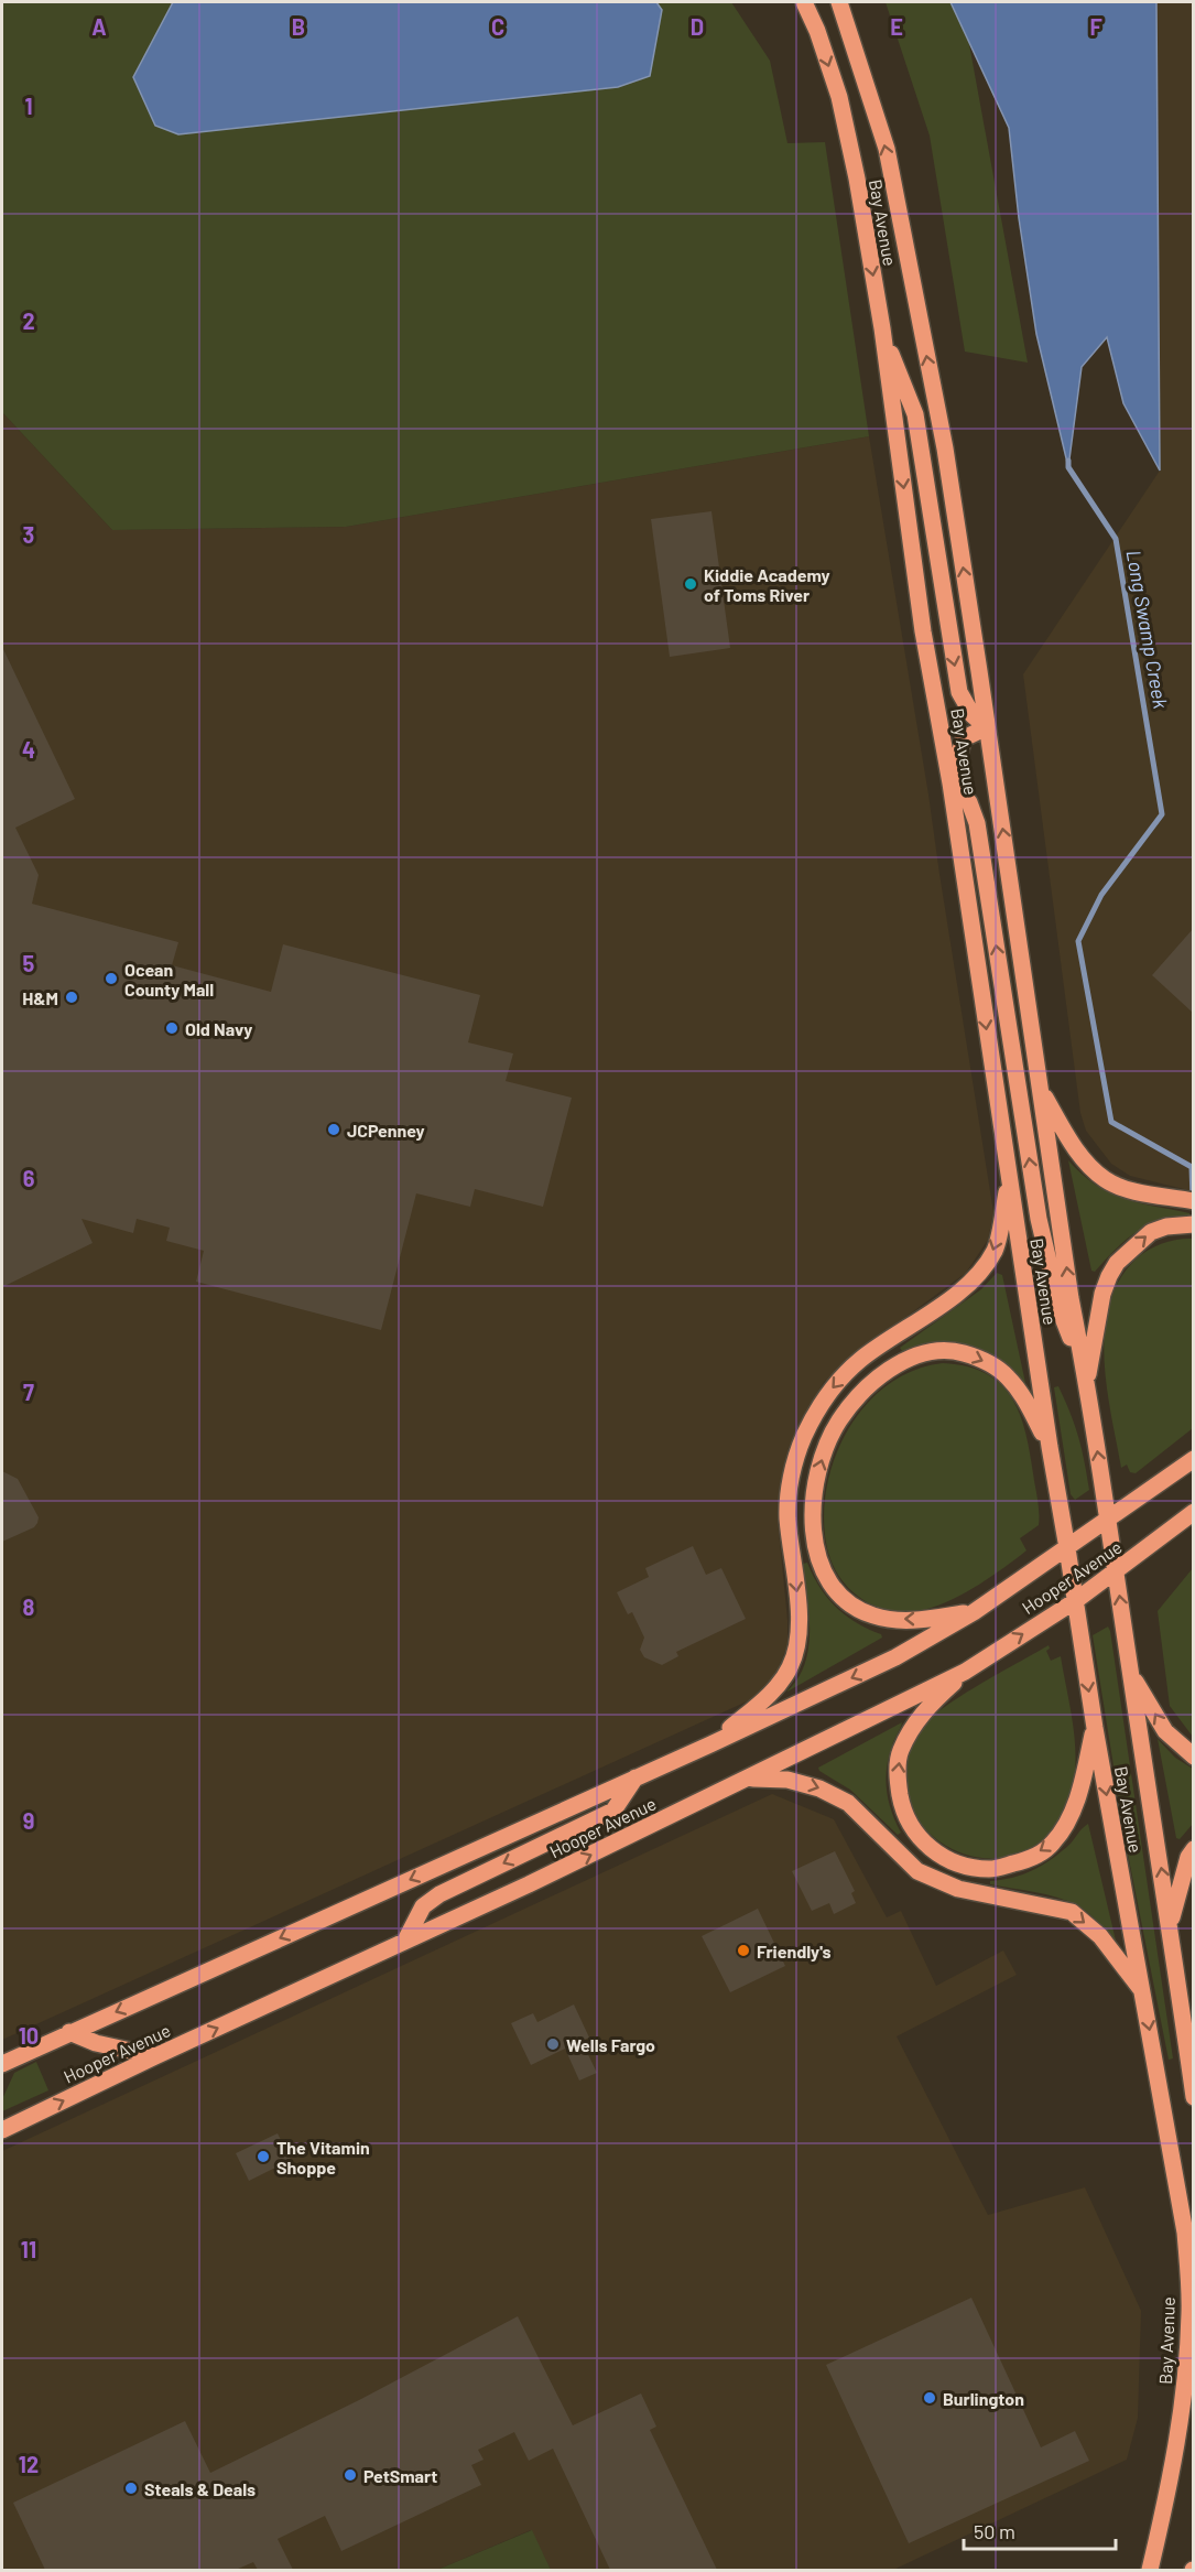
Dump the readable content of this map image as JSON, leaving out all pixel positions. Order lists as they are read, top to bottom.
{
  "streets": {
    "main road": ["Bay Avenue", "Hooper Avenue"]
  },
  "crossings": [
    ["Bay Avenue", "Hooper Avenue"]
  ],
  "water": ["Long Swamp Creek"],
  "places": [
    "Kiddie Academy of Toms River",
    "Ocean County Mall",
    "H&M",
    "Old Navy",
    "JCPenney",
    "Friendly's",
    "Wells Fargo",
    "The Vitamin Shoppe",
    "Burlington",
    "PetSmart",
    "Steals & Deals"
  ],
  "scale_bar": "50 m",
  "grid": {
    "columns": [
      "A",
      "B",
      "C",
      "D",
      "E",
      "F"
    ],
    "rows": [
      "1",
      "2",
      "3",
      "4",
      "5",
      "6",
      "7",
      "8",
      "9",
      "10",
      "11",
      "12"
    ]
  }
}
